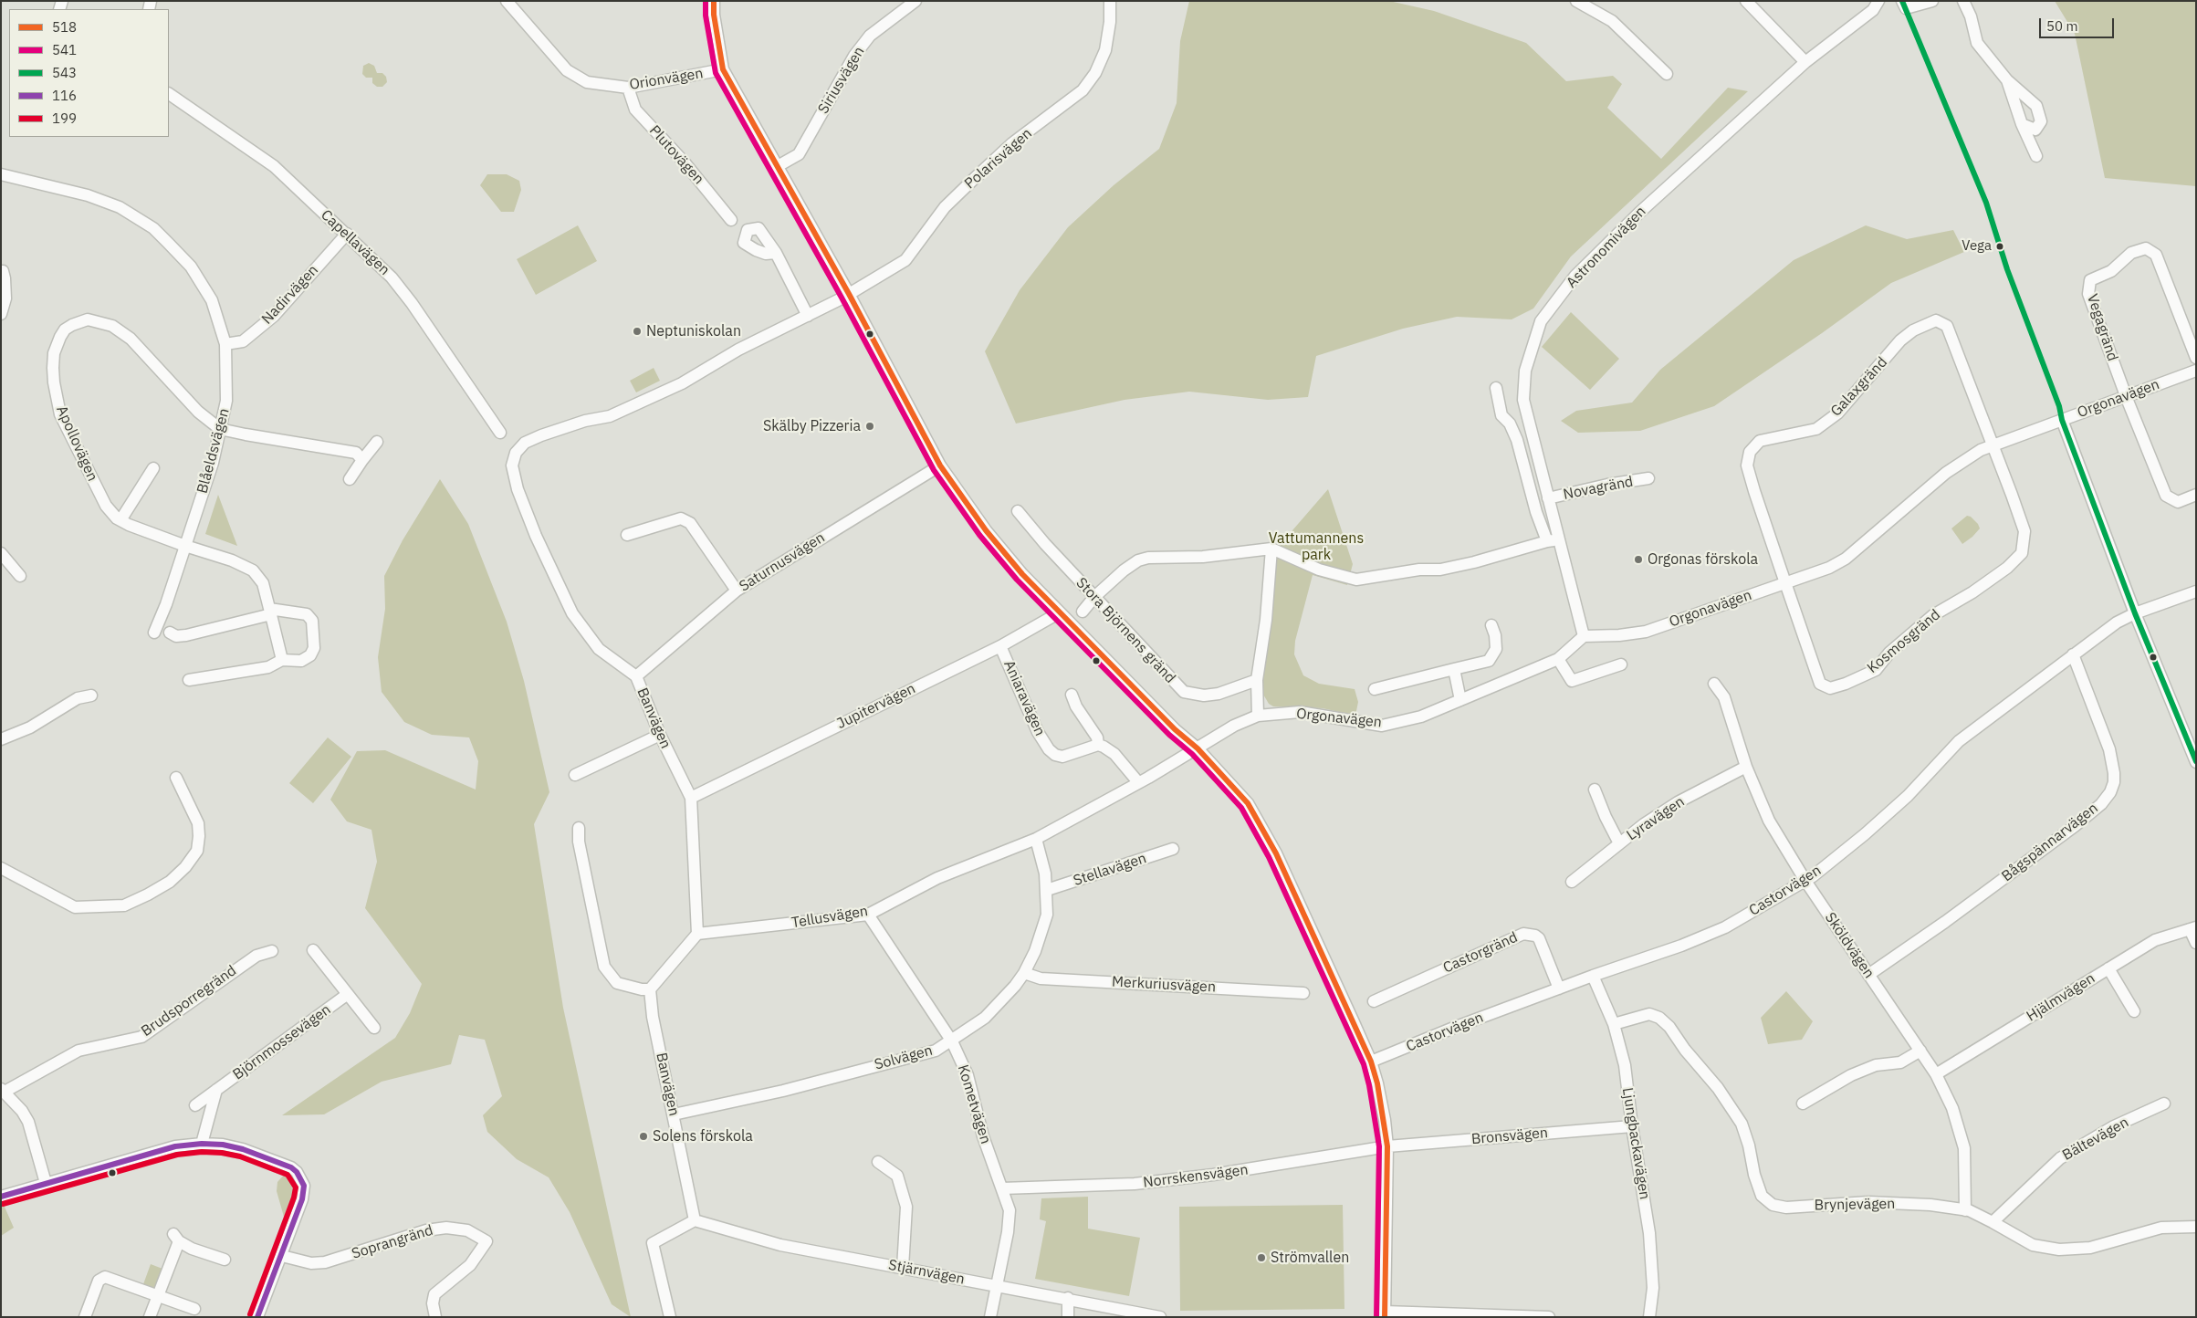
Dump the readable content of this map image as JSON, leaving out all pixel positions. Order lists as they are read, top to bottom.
{
  "streets": {
    "street": [
      "Orionvägen",
      "Siriusvägen",
      "Plutovägen",
      "Polarisvägen",
      "Capellavägen",
      "Astronomivägen",
      "Nadirvägen",
      "Vegagränd",
      "Galaxgränd",
      "Orgonavägen",
      "Apollovägen",
      "Blåeldsvägen",
      "Novagränd",
      "Saturnusvägen",
      "Stora Björnens gränd",
      "Kosmosgränd",
      "Aniaravägen",
      "Jupitervägen",
      "Banvägen",
      "Lyravägen",
      "Bågspännarvägen",
      "Stellavägen",
      "Castorvägen",
      "Tellusvägen",
      "Sköldvägen",
      "Castorgränd",
      "Merkuriusvägen",
      "Hjälmvägen",
      "Brudsporregränd",
      "Björnmossevägen",
      "Solvägen",
      "Kometvägen",
      "Bronsvägen",
      "Bältevägen",
      "Ljungbackavägen",
      "Norrskensvägen",
      "Brynjevägen",
      "Soprangränd",
      "Stjärnvägen"
    ]
  },
  "crossings": [
    ["Orionvägen", "Plutovägen"],
    ["Polarisvägen", "Banvägen"],
    ["Capellavägen", "Nadirvägen"],
    ["Astronomivägen", "Orgonavägen"],
    ["Astronomivägen", "Novagränd"],
    ["Nadirvägen", "Blåeldsvägen"],
    ["Vegagränd", "Orgonavägen"],
    ["Galaxgränd", "Orgonavägen"],
    ["Galaxgränd", "Kosmosgränd"],
    ["Orgonavägen", "Kosmosgränd"],
    ["Orgonavägen", "Tellusvägen"],
    ["Apollovägen", "Blåeldsvägen"],
    ["Saturnusvägen", "Banvägen"],
    ["Aniaravägen", "Jupitervägen"],
    ["Jupitervägen", "Banvägen"],
    ["Banvägen", "Tellusvägen"],
    ["Banvägen", "Solvägen"],
    ["Banvägen", "Stjärnvägen"],
    ["Lyravägen", "Sköldvägen"],
    ["Bågspännarvägen", "Castorvägen"],
    ["Bågspännarvägen", "Sköldvägen"],
    ["Stellavägen", "Solvägen"],
    ["Castorvägen", "Sköldvägen"],
    ["Castorvägen", "Castorgränd"],
    ["Castorvägen", "Ljungbackavägen"],
    ["Tellusvägen", "Solvägen"],
    ["Tellusvägen", "Kometvägen"],
    ["Sköldvägen", "Hjälmvägen"],
    ["Sköldvägen", "Brynjevägen"],
    ["Merkuriusvägen", "Solvägen"],
    ["Solvägen", "Kometvägen"],
    ["Kometvägen", "Norrskensvägen"],
    ["Kometvägen", "Stjärnvägen"],
    ["Bronsvägen", "Ljungbackavägen"],
    ["Bronsvägen", "Norrskensvägen"],
    ["Bältevägen", "Brynjevägen"],
    ["Ljungbackavägen", "Brynjevägen"]
  ],
  "parks": ["Vattumannens park"],
  "places": [
    "Vega",
    "Neptuniskolan",
    "Skälby Pizzeria",
    "Orgonas förskola",
    "Solens förskola",
    "Strömvallen"
  ],
  "lines": [
    "transit line 518",
    "transit line 541",
    "transit line 543",
    "transit line 116",
    "transit line 199"
  ],
  "legend": [
    "518",
    "541",
    "543",
    "116",
    "199"
  ],
  "scale_bar": "50 m"
}
